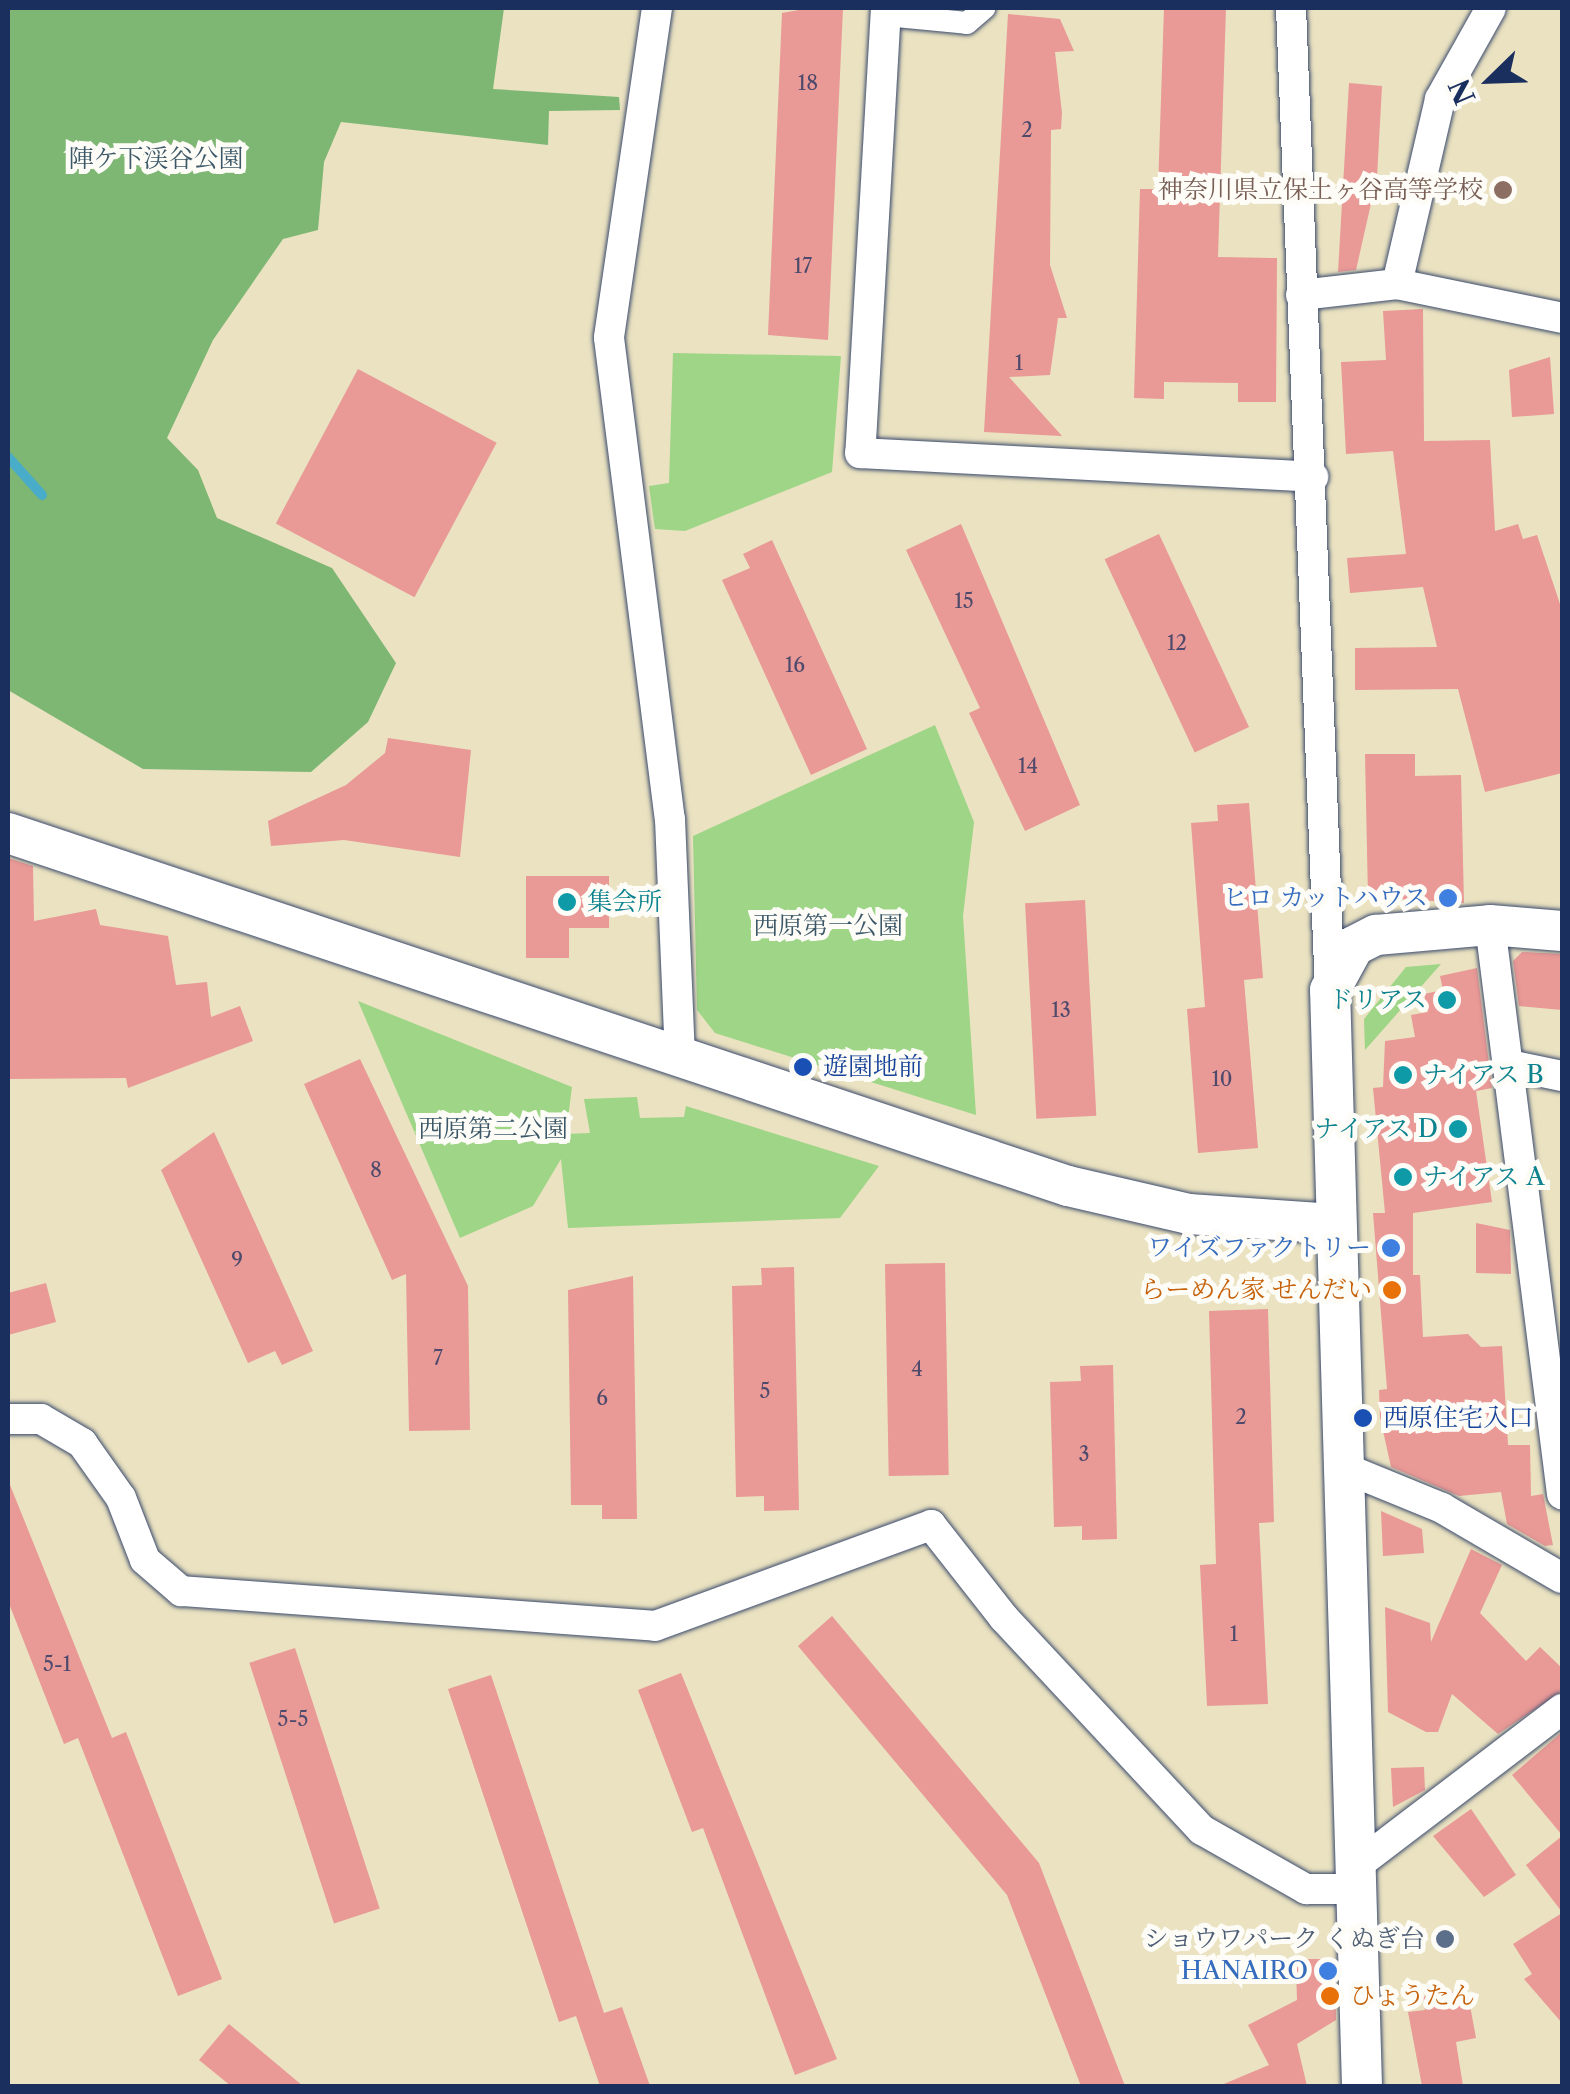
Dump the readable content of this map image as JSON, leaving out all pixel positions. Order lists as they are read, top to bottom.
{
  "parks": ["陣ケ下渓谷公園", "西原第一公園", "西原第二公園"],
  "places": [
    "神奈川県立保土ヶ谷高等学校",
    "ヒロ カットハウス",
    "集会所",
    "ドリアス",
    "遊園地前",
    "ナイアス B",
    "ナイアス D",
    "ナイアス A",
    "ワイズファクトリー",
    "らーめん家 せんだい",
    "西原住宅入口",
    "ショウワパーク くぬぎ台",
    "HANAIRO",
    "ひょうたん"
  ],
  "house_numbers": [
    "18",
    "2",
    "17",
    "1",
    "15",
    "12",
    "16",
    "14",
    "13",
    "10",
    "8",
    "9",
    "7",
    "4",
    "5",
    "6",
    "2",
    "3",
    "1",
    "5-1",
    "5-5"
  ],
  "north": "bottom left"
}
